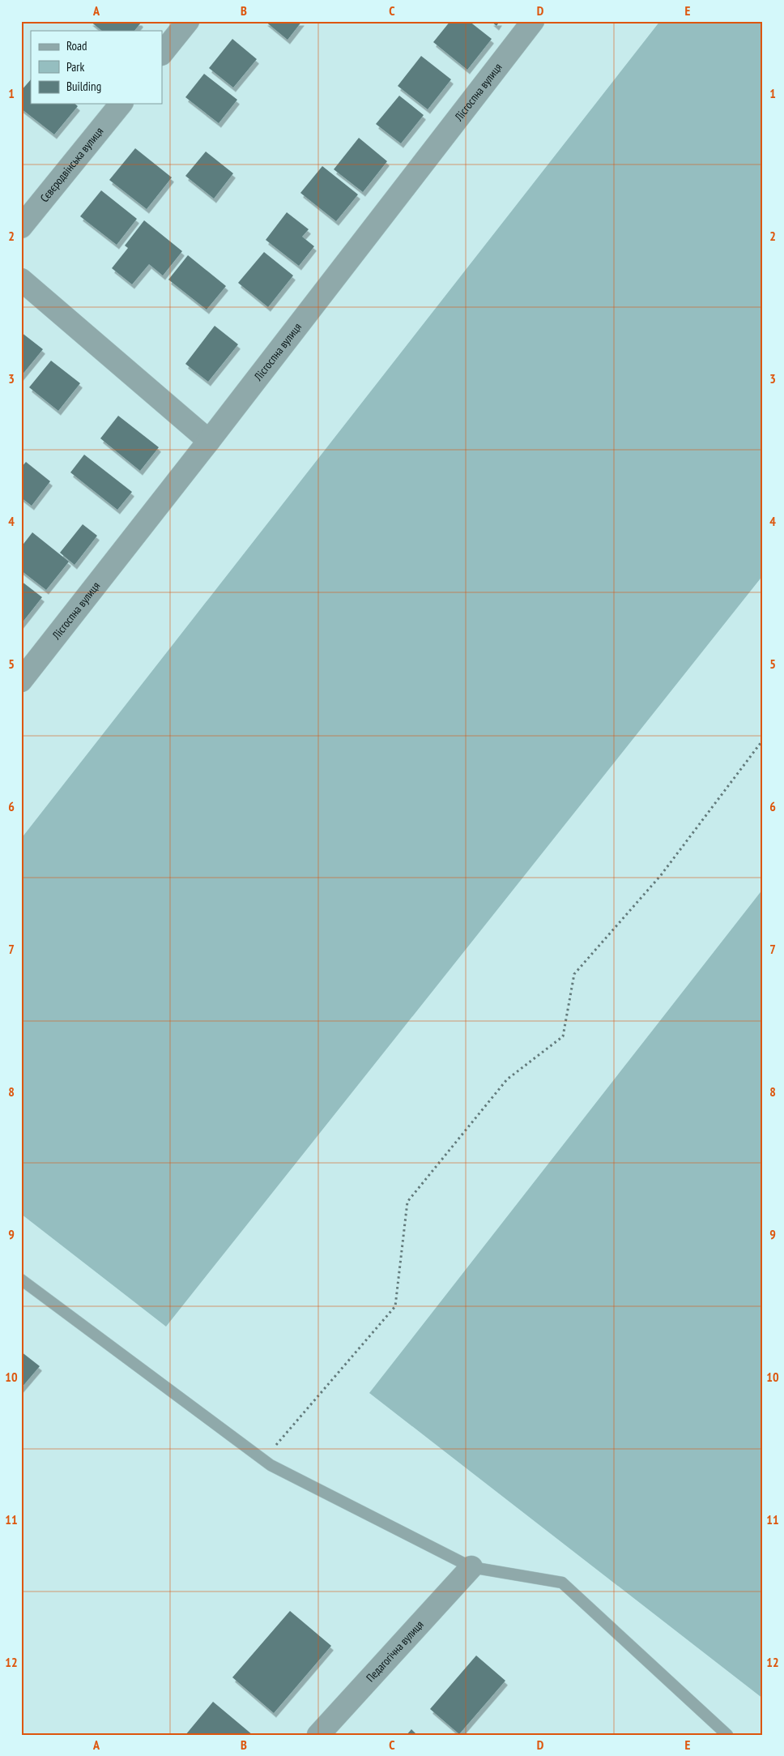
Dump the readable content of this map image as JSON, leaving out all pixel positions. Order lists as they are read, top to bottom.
{
  "streets": {
    "street": ["Лісгоспна вулиця", "Сєвєродвінська вулиця", "Педагогічна вулиця"]
  },
  "legend": ["Road", "Park", "Building"],
  "grid": {
    "columns": [
      "A",
      "B",
      "C",
      "D",
      "E"
    ],
    "rows": [
      "1",
      "2",
      "3",
      "4",
      "5",
      "6",
      "7",
      "8",
      "9",
      "10",
      "11",
      "12"
    ]
  }
}
